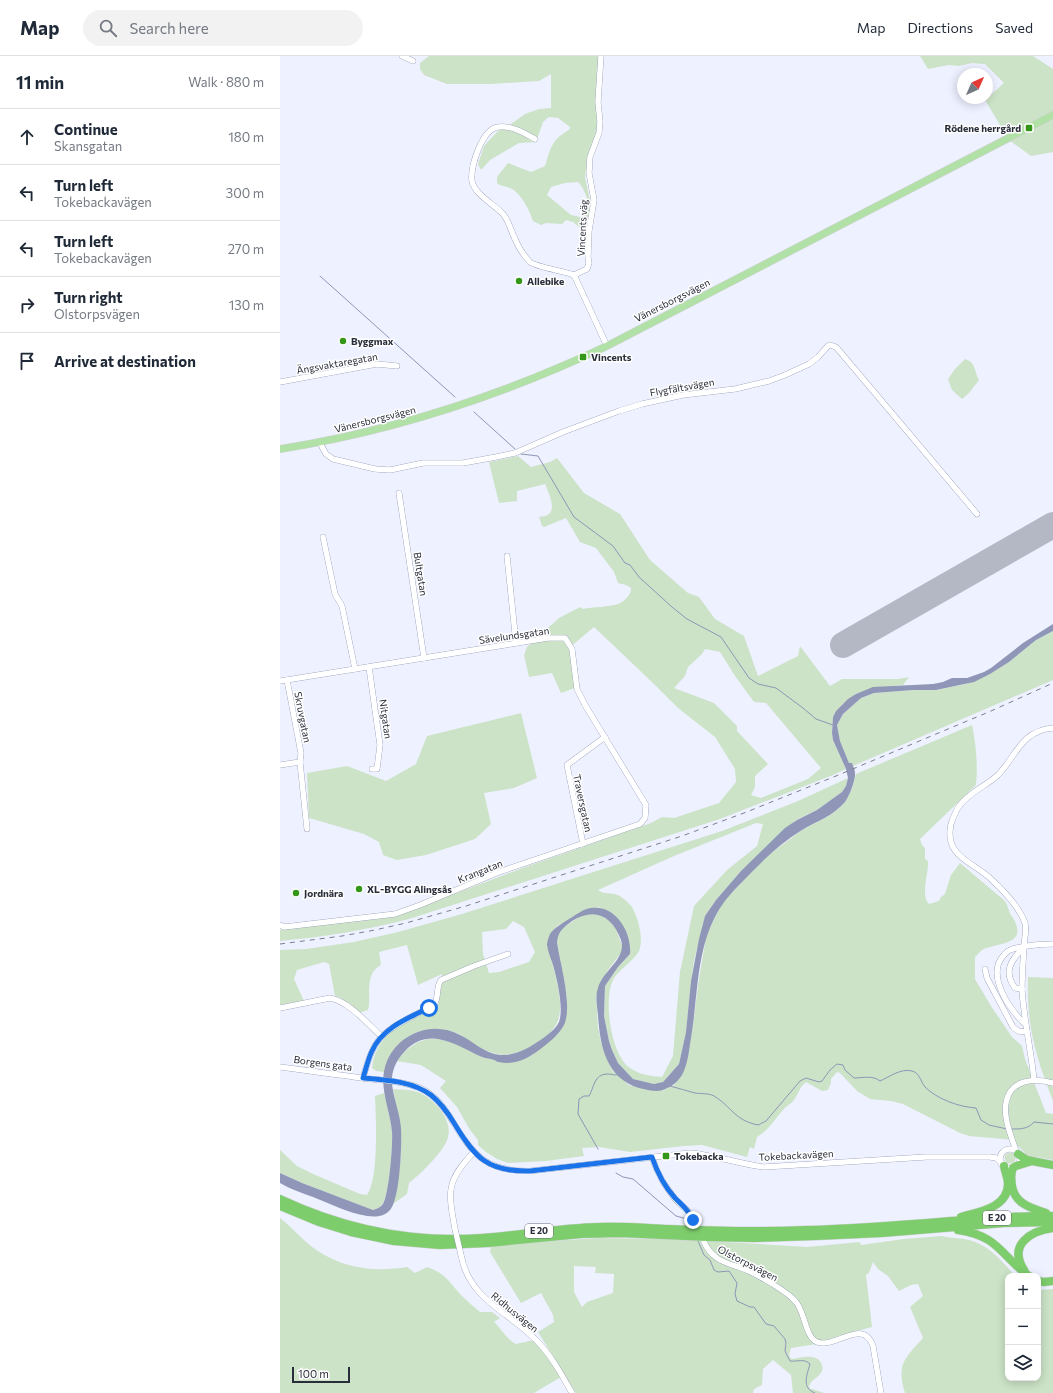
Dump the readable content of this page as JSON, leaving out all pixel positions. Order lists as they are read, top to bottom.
{
  "streets": {
    "highway": ["E 20"],
    "main road": ["Vänersborgsvägen"],
    "street": [
      "Vincents väg",
      "Ängsvaktaregatan",
      "Flygfältsvägen",
      "Bultgatan",
      "Sävelundsgatan",
      "Skruvgatan",
      "Nitgatan",
      "Traversgatan",
      "Krangatan",
      "Borgens gata",
      "Tokebackavägen",
      "Olstorpsvägen",
      "Ridhusvägen"
    ]
  },
  "crossings": [
    ["Vänersborgsvägen", "Flygfältsvägen"],
    ["Bultgatan", "Sävelundsgatan"],
    ["Sävelundsgatan", "Skruvgatan"],
    ["Sävelundsgatan", "Nitgatan"],
    ["Sävelundsgatan", "Traversgatan"],
    ["Sävelundsgatan", "Krangatan"],
    ["Traversgatan", "Krangatan"],
    ["Borgens gata", "Tokebackavägen"],
    ["Tokebackavägen", "Ridhusvägen"]
  ],
  "places": {
    "transit": ["Rödene herrgård", "Vincents", "Tokebacka"],
    "other": [
      "Allebike",
      "Byggmax",
      "XL-BYGG Alingsås",
      "Jordnära"
    ]
  },
  "scale_bar": "100 m",
  "north": "top right",
  "page": {
    "header": "Map",
    "search": "Search here",
    "nav": ["Map", "Directions", "Saved"],
    "heading": ["11 min", "Walk · 880 m"],
    "list": [
      ["Continue", "Skansgatan", "180 m"],
      ["Turn left", "Tokebackavägen", "300 m"],
      ["Turn left", "Tokebackavägen", "270 m"],
      ["Turn right", "Olstorpsvägen", "130 m"],
      "Arrive at destination"
    ],
    "map_buttons": ["+", "−"],
    "scale": "100 m"
  }
}
